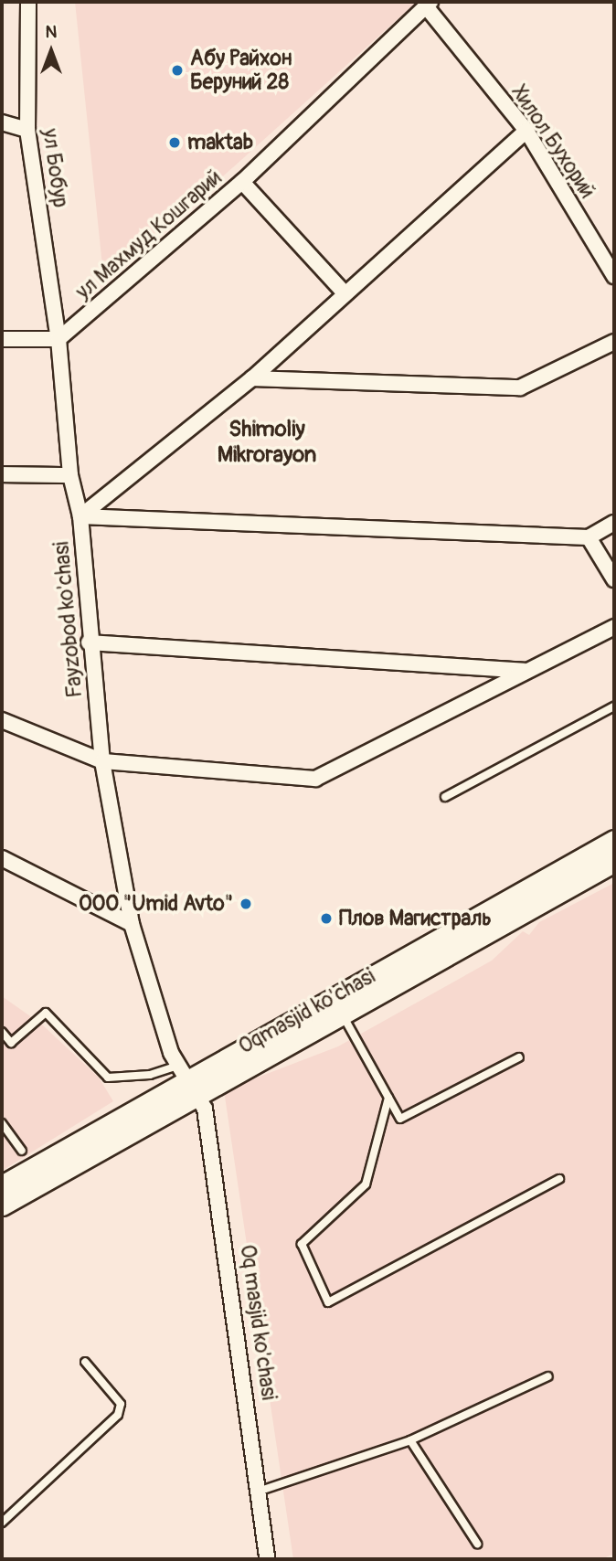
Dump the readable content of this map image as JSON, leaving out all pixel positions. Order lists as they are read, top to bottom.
{
  "streets": {
    "main road": ["Oqmasjid ko'chasi"],
    "street": [
      "Хилол Бухорий",
      "ул Бобур",
      "ул Махмуд Кошгарий",
      "Fayzobod ko'chasi",
      "Oq masjid ko'chasi"
    ]
  },
  "crossings": [
    ["Хилол Бухорий", "ул Махмуд Кошгарий"],
    ["ул Бобур", "ул Махмуд Кошгарий"],
    ["ул Бобур", "Fayzobod ko'chasi"],
    ["ул Махмуд Кошгарий", "Fayzobod ko'chasi"],
    ["Fayzobod ko'chasi", "Oqmasjid ko'chasi"],
    ["Fayzobod ko'chasi", "Oq masjid ko'chasi"],
    ["Oqmasjid ko'chasi", "Oq masjid ko'chasi"]
  ],
  "districts": ["Shimoliy Mikrorayon"],
  "places": [
    "Абу Райхон Беруний 28",
    "maktab",
    "ООО \"Umid Avto\"",
    "Плов Магистраль"
  ],
  "north": "top"
}
